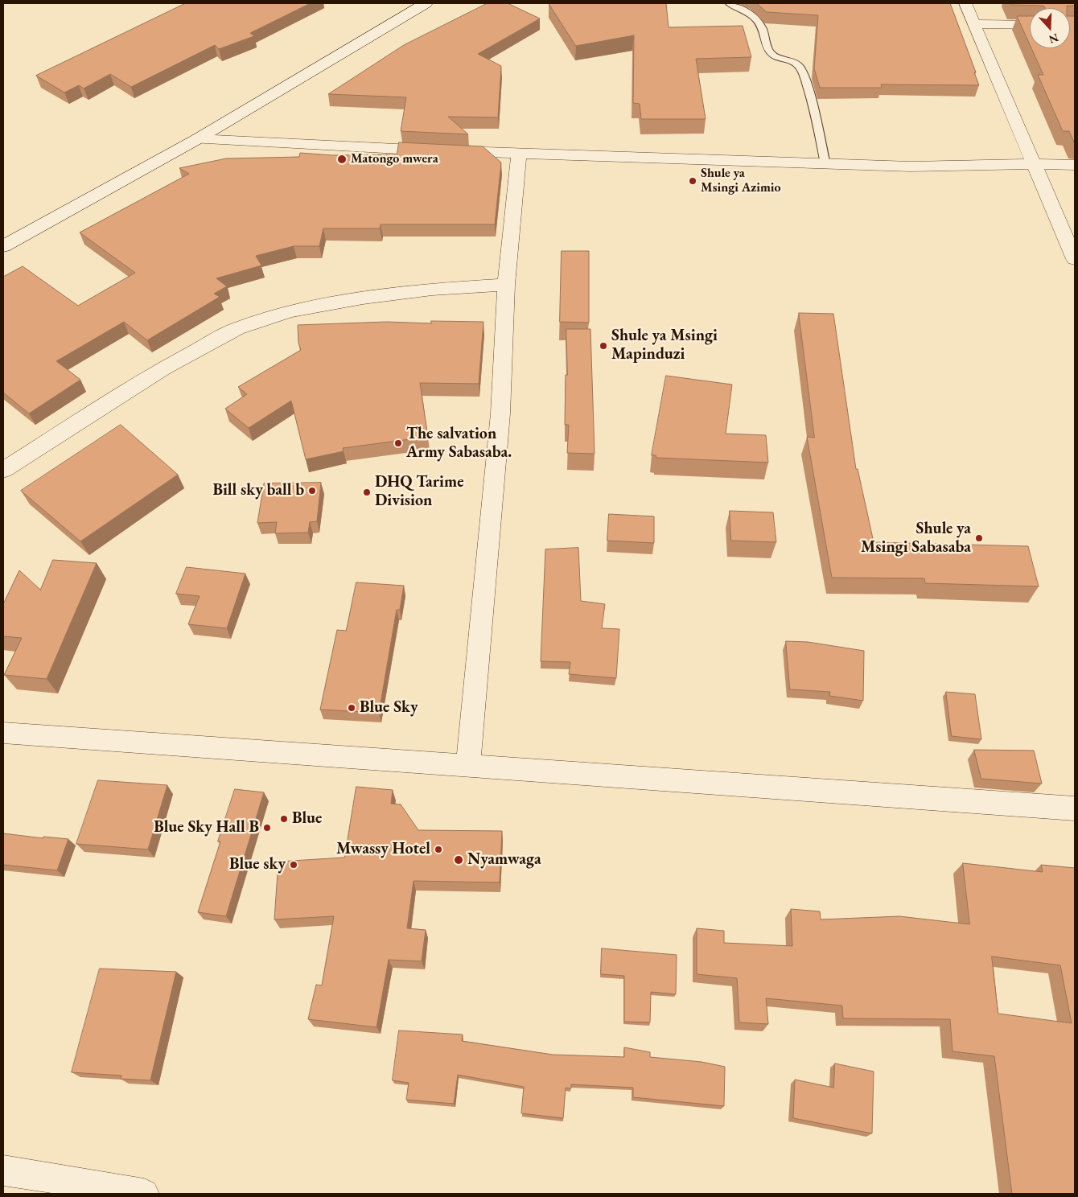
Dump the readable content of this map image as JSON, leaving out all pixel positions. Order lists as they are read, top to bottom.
{
  "places": [
    "Matongo mwera",
    "Shule ya Msingi Azimio",
    "Shule ya Msingi Mapinduzi",
    "The salvation Army Sabasaba.",
    "Bill sky ball b",
    "DHQ Tarime Division",
    "Shule ya Msingi Sabasaba",
    "Blue Sky",
    "Blue",
    "Blue Sky Hall B",
    "Mwassy Hotel",
    "Nyamwaga",
    "Blue sky"
  ],
  "north": "bottom"
}
